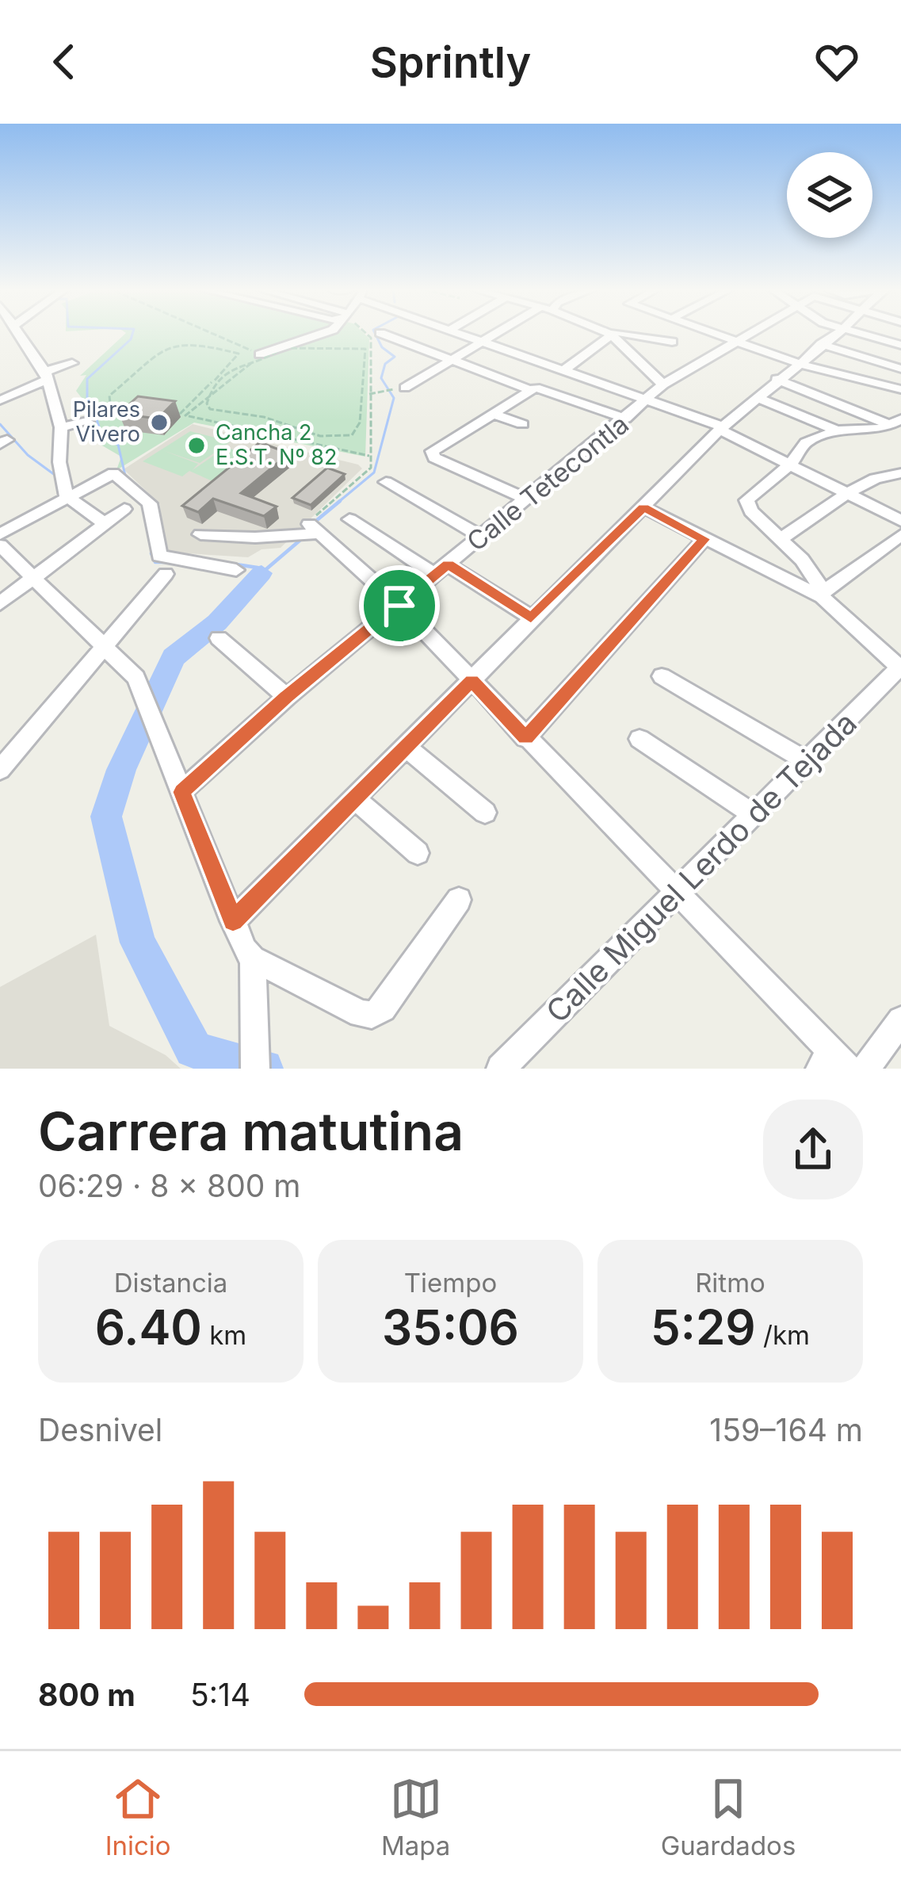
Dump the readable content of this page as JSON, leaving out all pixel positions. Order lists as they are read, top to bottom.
{
  "streets": {
    "street": ["Calle Tetecontla", "Calle Miguel Lerdo de Tejada"]
  },
  "places": ["Pilares Vivero", "Cancha 2 E.S.T. Nº 82"],
  "page": {
    "header": "Sprintly",
    "heading": ["Carrera matutina", "06:29 · 8 × 800 m"],
    "stats": [
      ["Distancia", "6.40 km"],
      ["Tiempo", "35:06"],
      ["Ritmo", "5:29 /km"]
    ],
    "chart": ["Desnivel", "159–164 m"],
    "list": [
      {
        "name": "800 m",
        "note": "5:14"
      }
    ],
    "tabs": ["Inicio", "Mapa", "Guardados"]
  }
}
